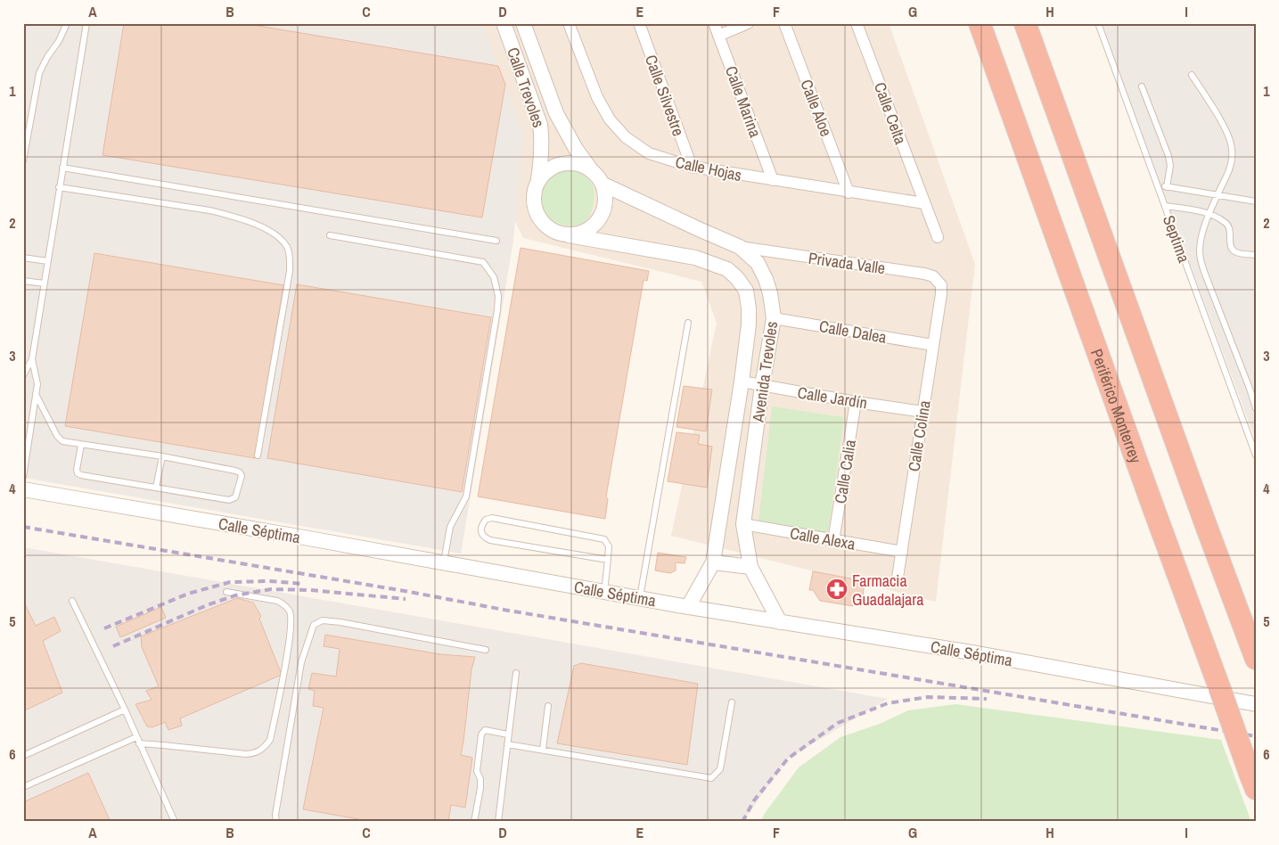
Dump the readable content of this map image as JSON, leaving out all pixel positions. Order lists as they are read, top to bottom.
{
  "streets": {
    "highway": ["Periférico Monterrey"],
    "street": [
      "Calle Trevoles",
      "Calle Silvestre",
      "Calle Marina",
      "Calle Aloe",
      "Calle Celta",
      "Calle Hojas",
      "Privada Valle",
      "Calle Dalea",
      "Avenida Trevoles",
      "Calle Jardín",
      "Calle Colina",
      "Calle Calia",
      "Calle Séptima",
      "Calle Alexa"
    ],
    "lane": ["Septima"]
  },
  "crossings": [
    ["Calle Trevoles", "Avenida Trevoles"],
    ["Calle Silvestre", "Calle Hojas"],
    ["Calle Marina", "Calle Hojas"],
    ["Calle Aloe", "Calle Hojas"],
    ["Calle Celta", "Calle Hojas"],
    ["Privada Valle", "Avenida Trevoles"],
    ["Privada Valle", "Calle Colina"],
    ["Calle Dalea", "Avenida Trevoles"],
    ["Calle Dalea", "Calle Colina"],
    ["Avenida Trevoles", "Calle Jardín"],
    ["Avenida Trevoles", "Calle Séptima"],
    ["Avenida Trevoles", "Calle Alexa"],
    ["Calle Jardín", "Calle Colina"],
    ["Calle Jardín", "Calle Calia"],
    ["Periférico Monterrey", "Calle Séptima"],
    ["Calle Colina", "Calle Alexa"],
    ["Calle Calia", "Calle Alexa"]
  ],
  "places": {
    "pharmacy": ["Farmacia Guadalajara"]
  },
  "grid": {
    "columns": [
      "A",
      "B",
      "C",
      "D",
      "E",
      "F",
      "G",
      "H",
      "I"
    ],
    "rows": [
      "1",
      "2",
      "3",
      "4",
      "5",
      "6"
    ]
  }
}
